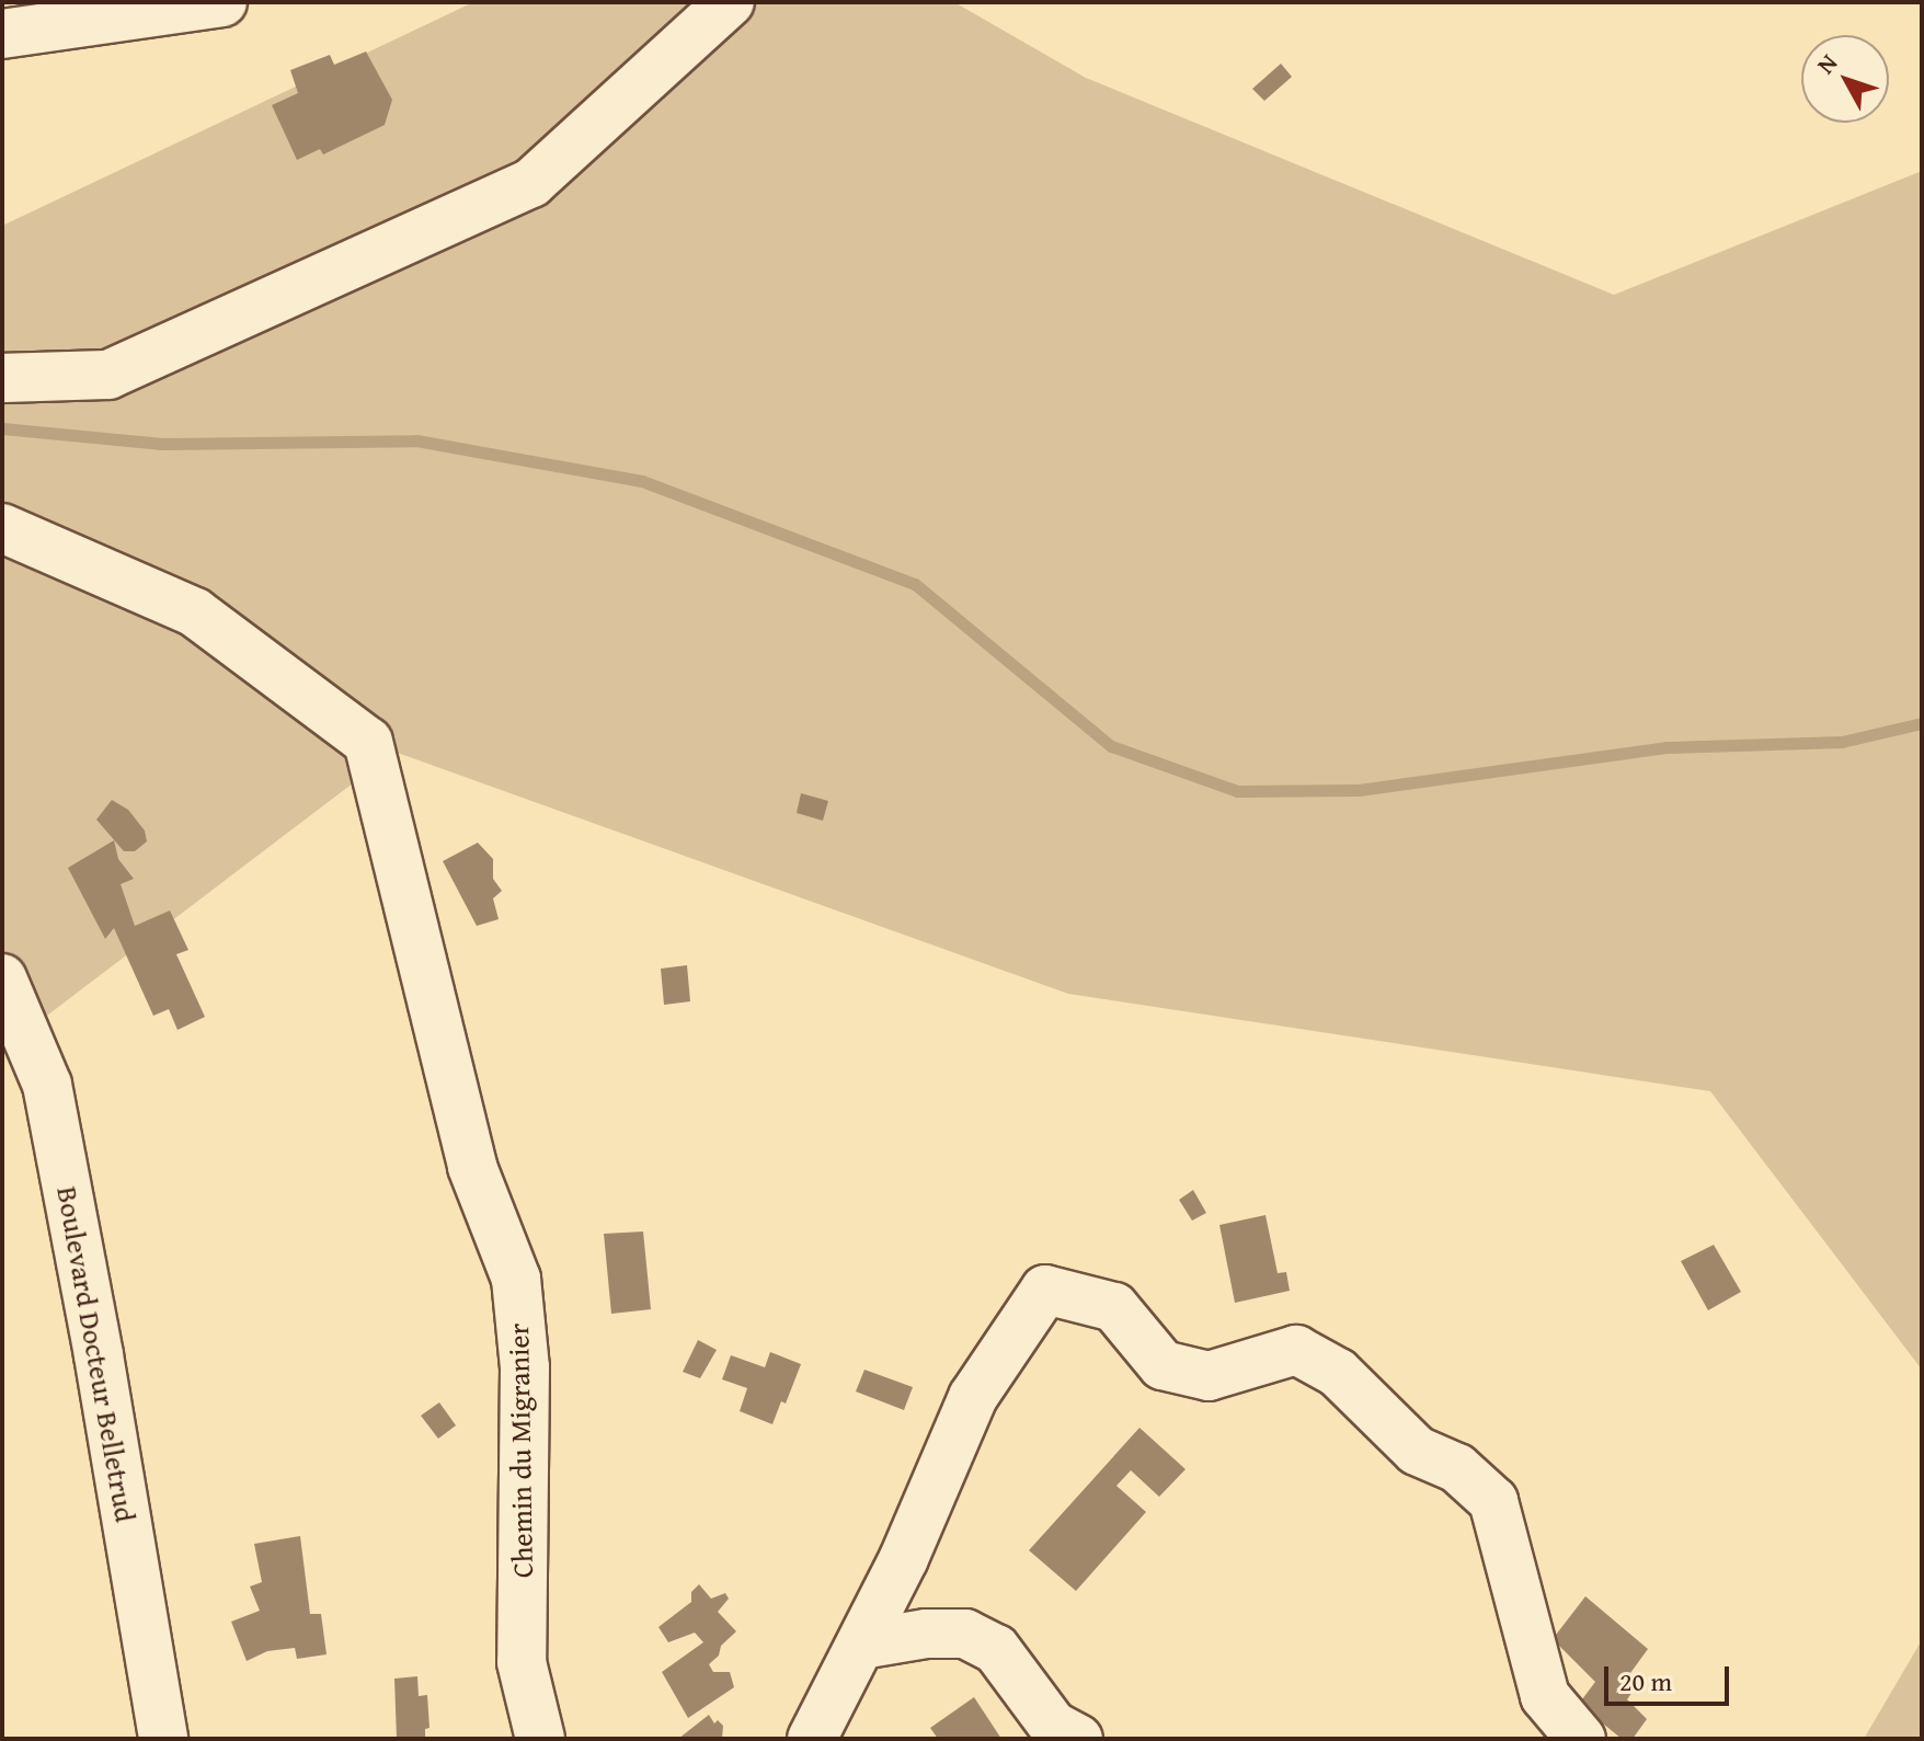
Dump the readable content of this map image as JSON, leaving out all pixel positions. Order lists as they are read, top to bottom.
{
  "streets": {
    "street": ["Boulevard Docteur Belletrud", "Chemin du Migranier"]
  },
  "scale_bar": "20 m",
  "north": "top left"
}
